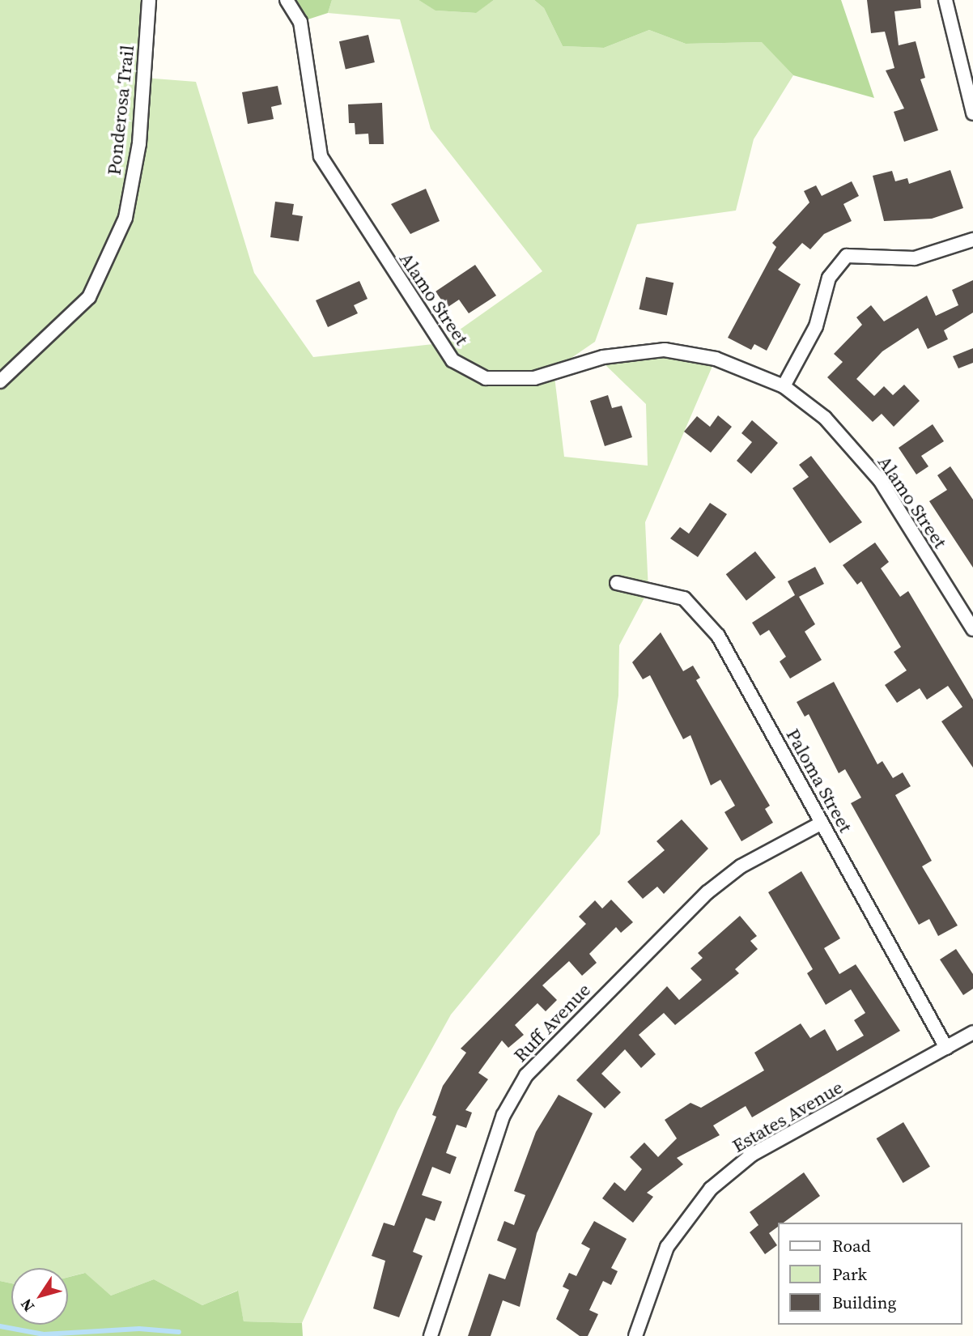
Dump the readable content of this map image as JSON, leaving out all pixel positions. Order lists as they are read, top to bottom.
{
  "streets": {
    "street": [
      "Ponderosa Trail",
      "Alamo Street",
      "Paloma Street",
      "Ruff Avenue",
      "Estates Avenue"
    ]
  },
  "crossings": [
    ["Paloma Street", "Ruff Avenue"],
    ["Paloma Street", "Estates Avenue"]
  ],
  "legend": ["Road", "Park", "Building"],
  "north": "bottom left"
}
